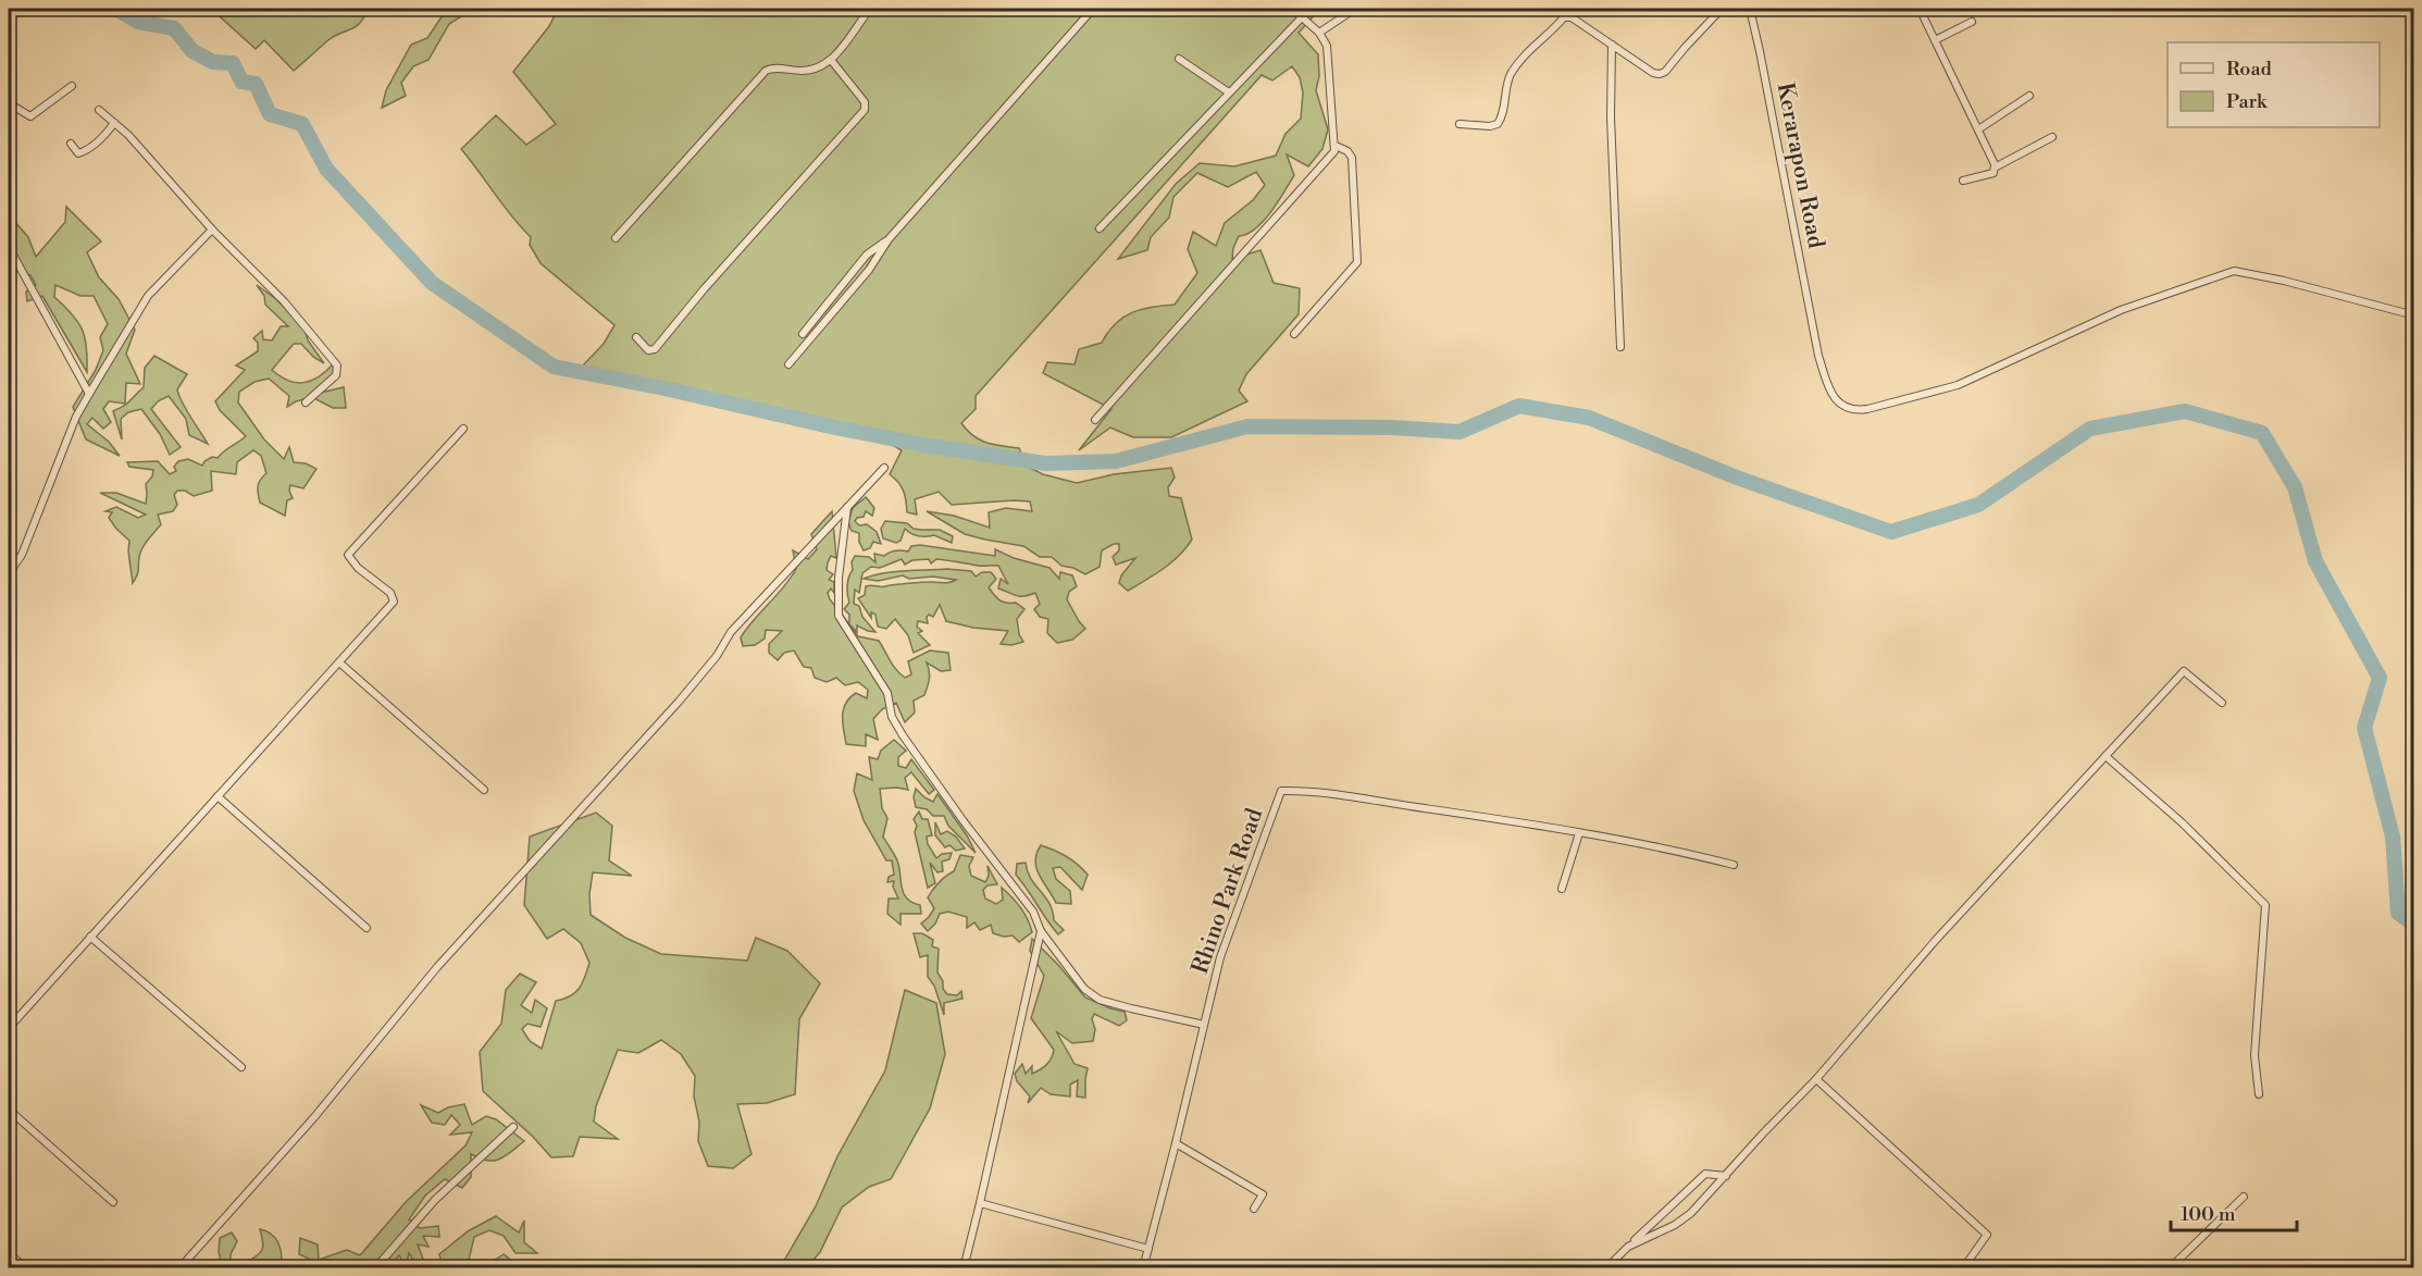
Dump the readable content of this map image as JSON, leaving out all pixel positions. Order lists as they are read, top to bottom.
{
  "streets": {
    "street": ["Kerarapon Road", "Rhino Park Road"]
  },
  "legend": ["Road", "Park"],
  "scale_bar": "100 m"
}
